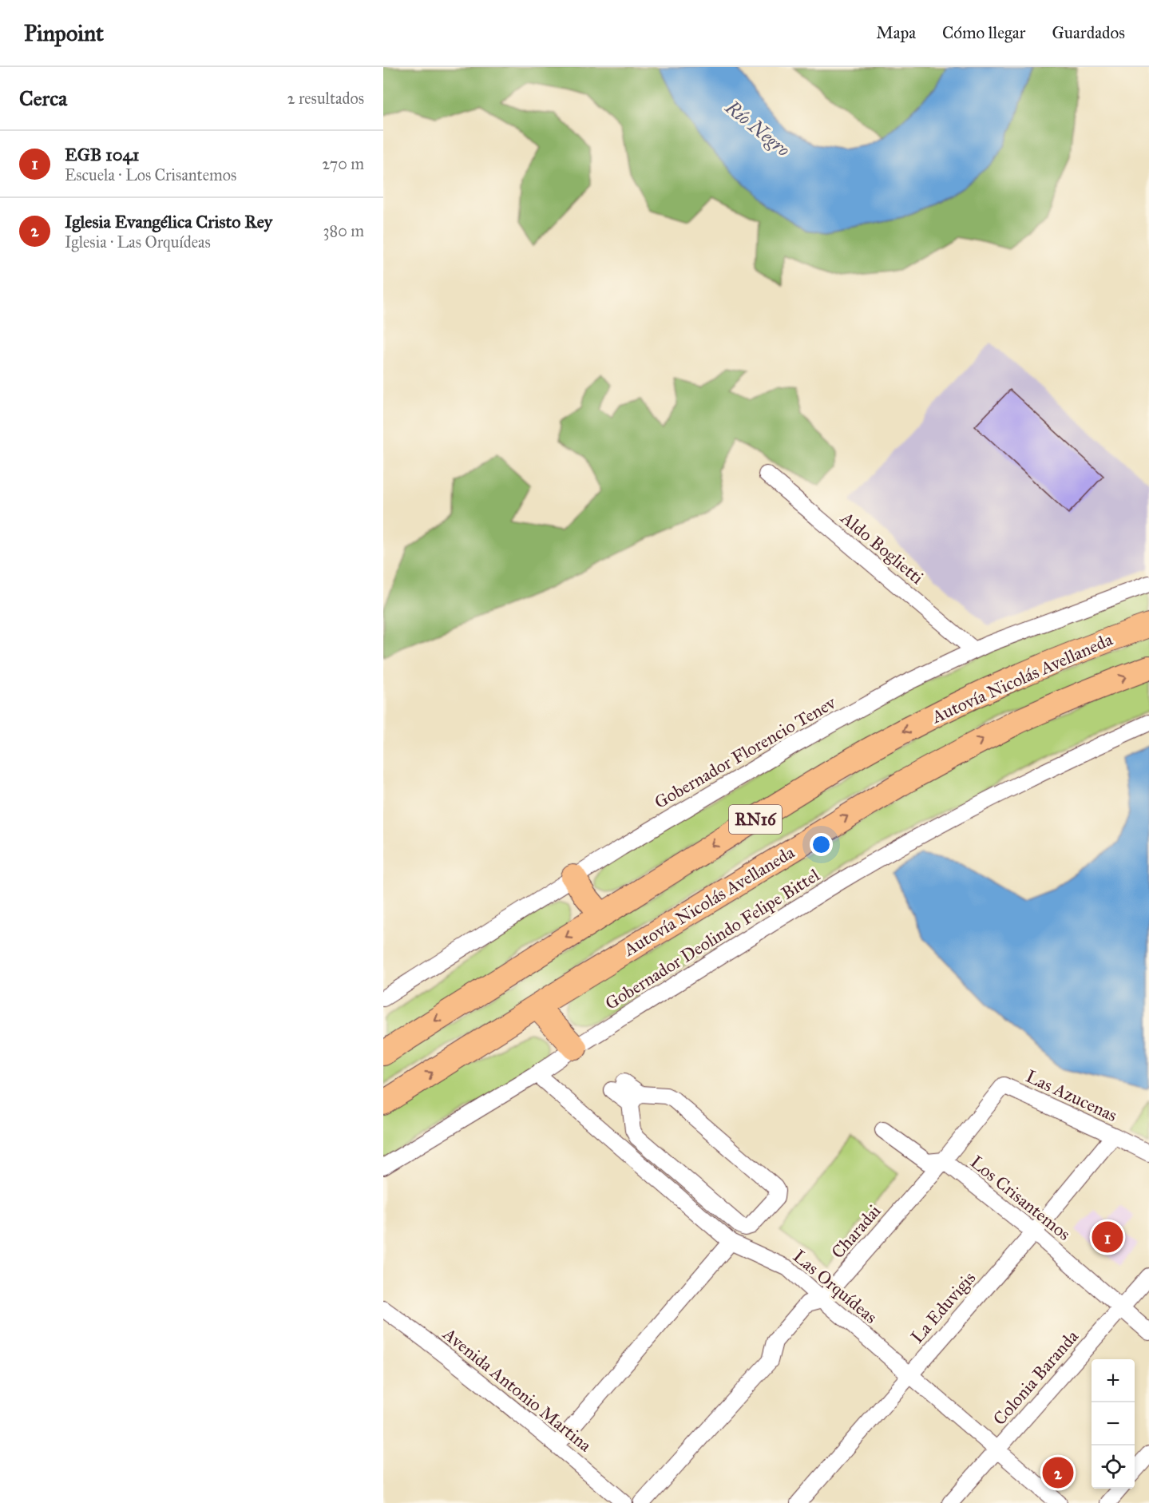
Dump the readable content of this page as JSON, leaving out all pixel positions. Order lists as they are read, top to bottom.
{
  "streets": {
    "highway": ["Autovía Nicolás Avellaneda", "RN16"],
    "street": [
      "Aldo Boglietti",
      "Gobernador Florencio Tenev",
      "Gobernador Deolindo Felipe Bittel",
      "Las Azucenas",
      "Los Crisantemos",
      "Charadai",
      "Las Orquídeas",
      "La Eduvigis",
      "Colonia Baranda",
      "Avenida Antonio Martina"
    ]
  },
  "crossings": [
    ["Aldo Boglietti", "Gobernador Florencio Tenev"],
    ["Gobernador Deolindo Felipe Bittel", "Las Orquídeas"],
    ["Las Azucenas", "Charadai"],
    ["Las Azucenas", "La Eduvigis"],
    ["Los Crisantemos", "Charadai"],
    ["Los Crisantemos", "La Eduvigis"],
    ["Los Crisantemos", "Colonia Baranda"],
    ["Charadai", "Las Orquídeas"],
    ["Las Orquídeas", "La Eduvigis"],
    ["Las Orquídeas", "Colonia Baranda"]
  ],
  "water": ["Río Negro"],
  "page": {
    "header": "Pinpoint",
    "nav": ["Mapa", "Cómo llegar", "Guardados"],
    "heading": ["Cerca", "2 resultados"],
    "list": [
      {
        "mark": "1",
        "name": "EGB 1041",
        "note": "Escuela · Los Crisantemos",
        "value": "270 m"
      },
      {
        "mark": "2",
        "name": "Iglesia Evangélica Cristo Rey",
        "note": "Iglesia · Las Orquídeas",
        "value": "380 m"
      }
    ],
    "pins": ["1", "2"],
    "map_buttons": ["+", "−"]
  }
}
